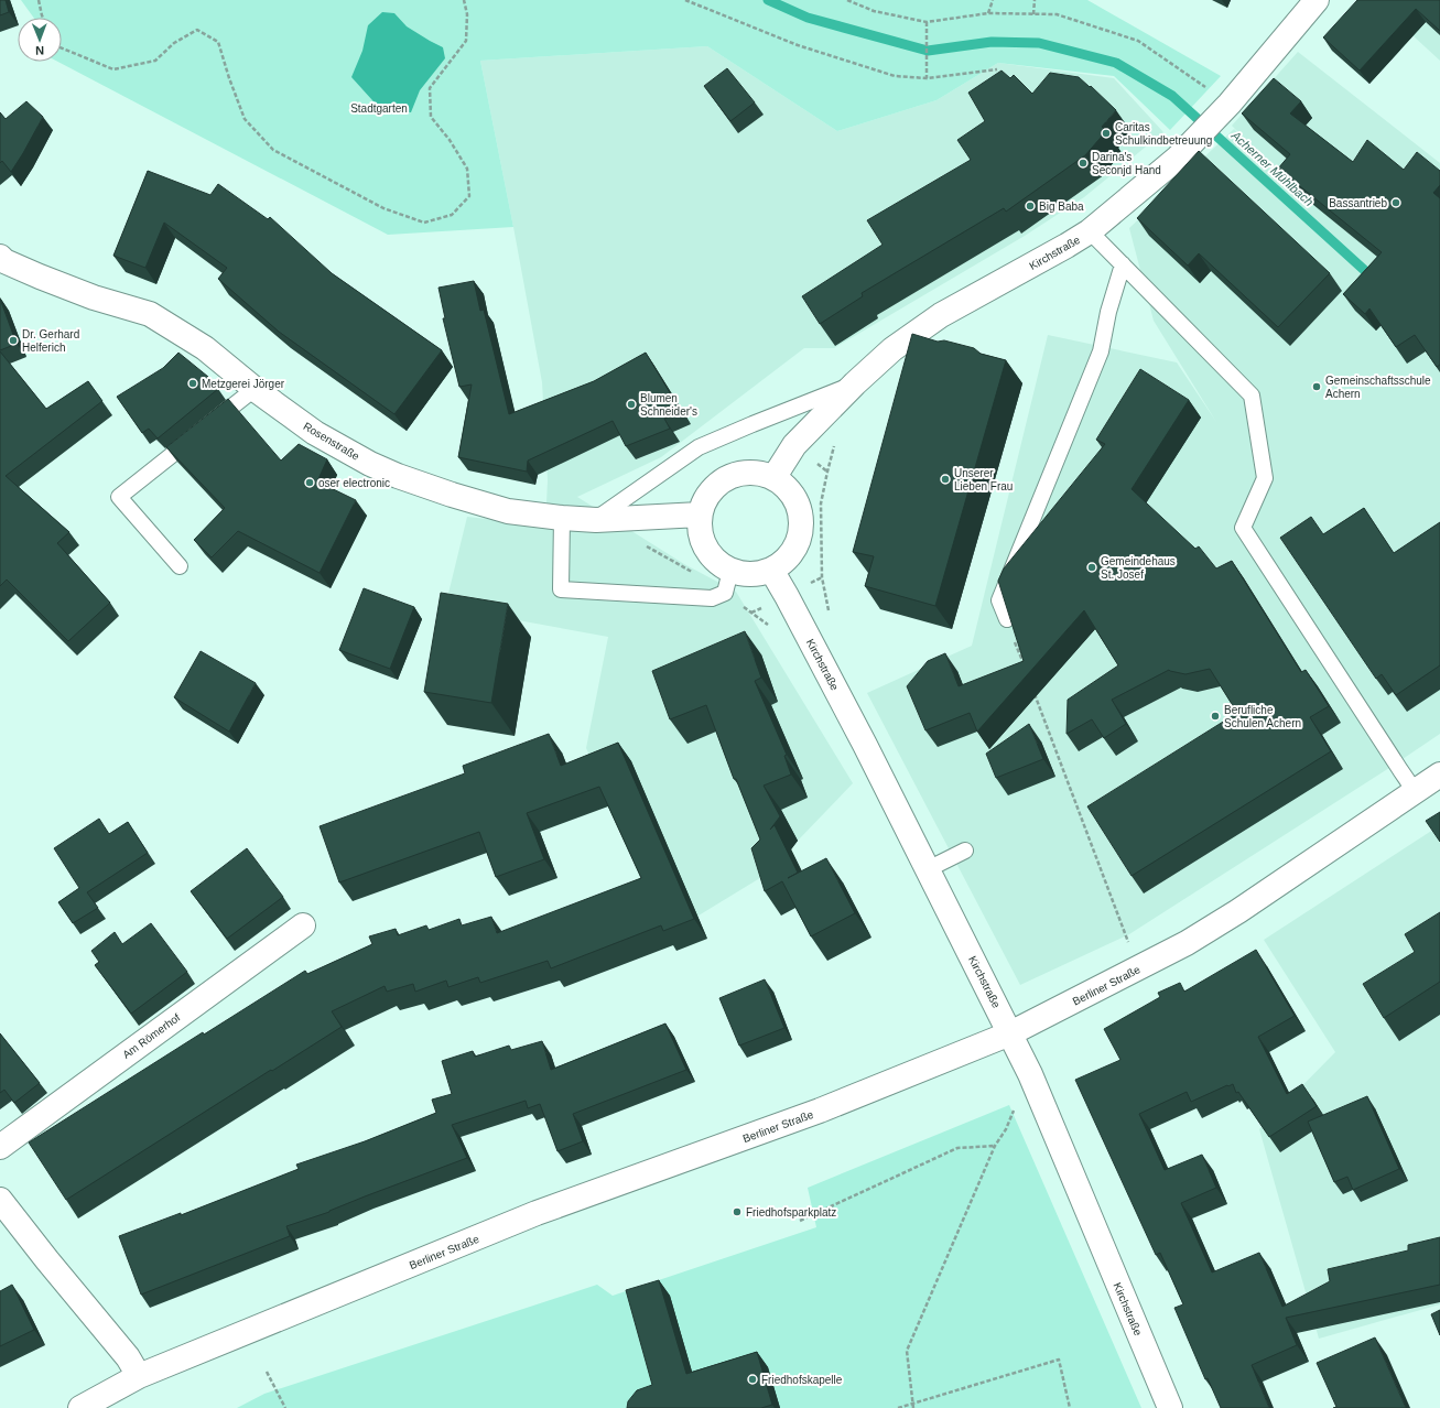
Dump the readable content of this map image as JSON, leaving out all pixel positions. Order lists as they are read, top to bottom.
{
  "streets": {
    "street": [
      "Kirchstraße",
      "Rosenstraße",
      "Berliner Straße",
      "Am Römerhof"
    ]
  },
  "crossings": [
    ["Kirchstraße", "Rosenstraße"],
    ["Kirchstraße", "Berliner Straße"]
  ],
  "water": ["Acherner Mühlbach"],
  "parks": ["Stadtgarten"],
  "places": [
    "Caritas Schulkindbetreuung",
    "Darina's Seconjd Hand",
    "Bassantrieb",
    "Big Baba",
    "Dr. Gerhard Helferich",
    "Metzgerei Jörger",
    "Gemeinschaftsschule Achern",
    "Blumen Schneider's",
    "Unserer Lieben Frau",
    "oser electronic",
    "Gemeindehaus St. Josef",
    "Berufliche Schulen Achern",
    "Friedhofsparkplatz",
    "Friedhofskapelle"
  ],
  "north": "bottom"
}
